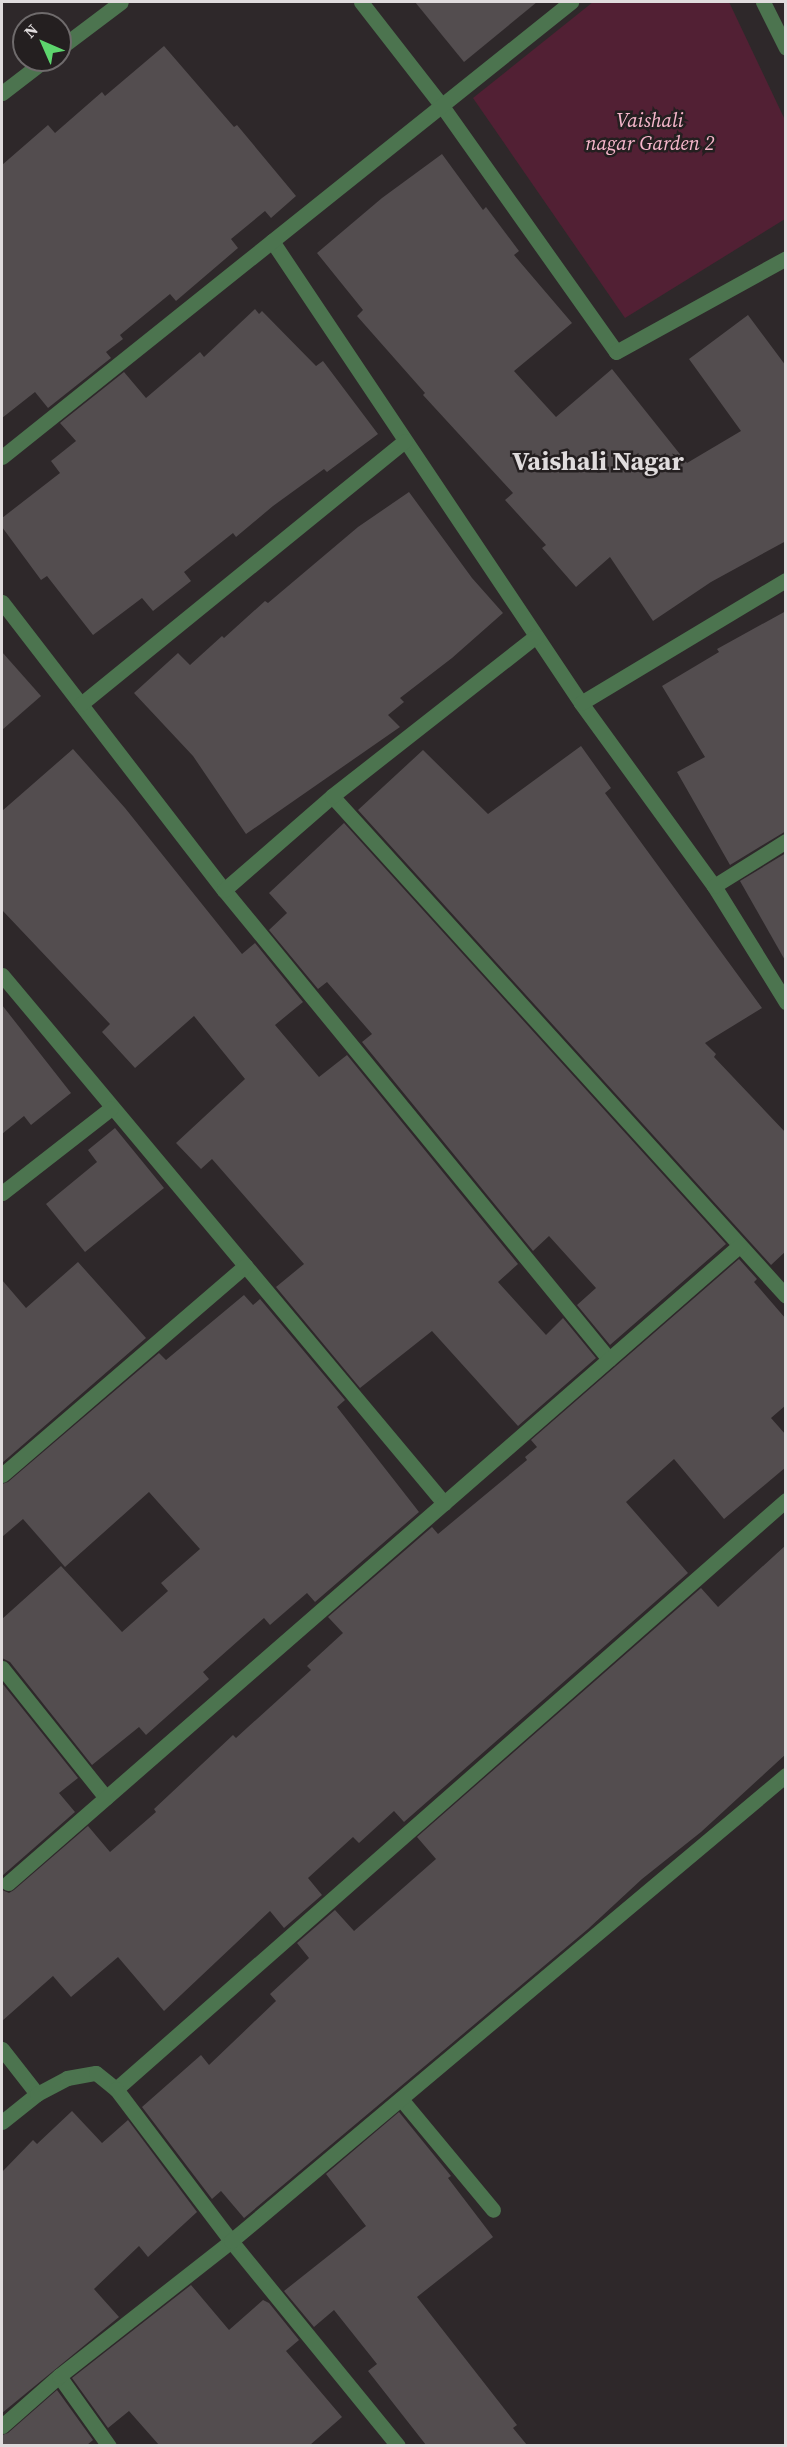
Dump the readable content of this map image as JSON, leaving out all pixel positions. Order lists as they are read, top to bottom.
{
  "districts": ["Vaishali Nagar"],
  "parks": ["Vaishali nagar Garden 2"],
  "north": "top left"
}
